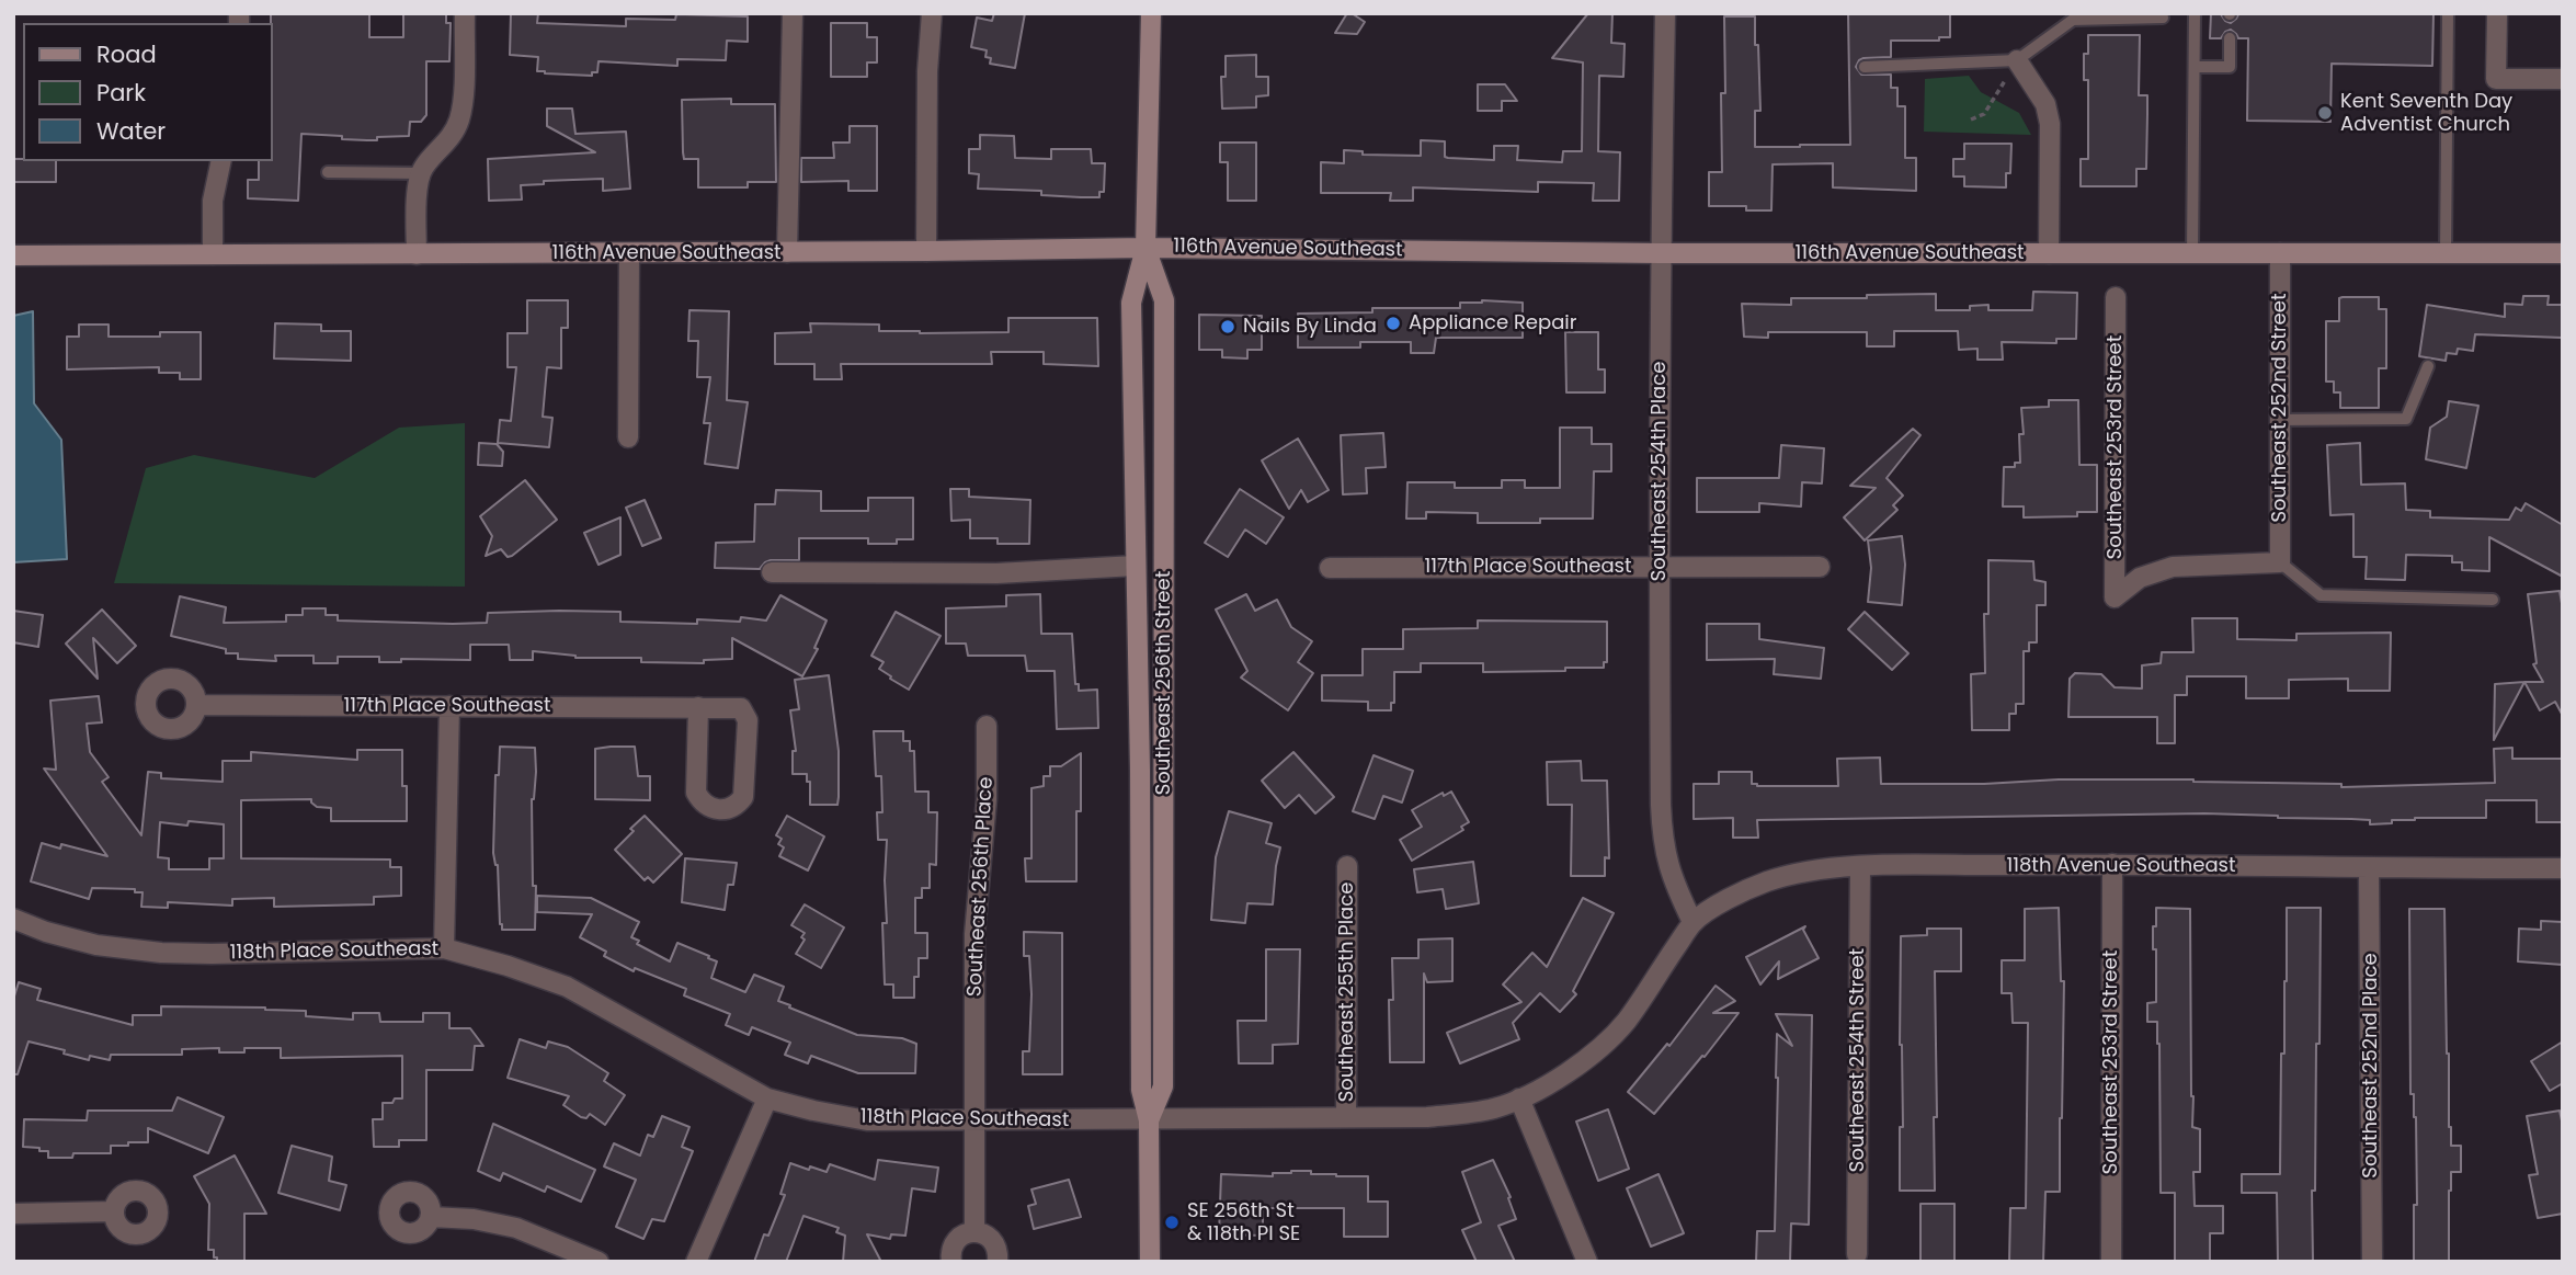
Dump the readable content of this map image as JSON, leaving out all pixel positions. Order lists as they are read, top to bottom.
{
  "streets": {
    "main road": ["116th Avenue Southeast", "Southeast 256th Street"],
    "street": [
      "Southeast 252nd Street",
      "Southeast 253rd Street",
      "Southeast 254th Place",
      "117th Place Southeast",
      "118th Avenue Southeast",
      "Southeast 256th Place",
      "118th Place Southeast",
      "Southeast 255th Place",
      "Southeast 254th Street",
      "Southeast 252nd Place"
    ]
  },
  "crossings": [
    ["116th Avenue Southeast", "Southeast 252nd Street"],
    ["116th Avenue Southeast", "Southeast 254th Place"],
    ["116th Avenue Southeast", "Southeast 256th Street"],
    ["Southeast 252nd Street", "Southeast 253rd Street"],
    ["Southeast 253rd Street", "118th Avenue Southeast"],
    ["Southeast 254th Place", "117th Place Southeast"],
    ["Southeast 254th Place", "118th Avenue Southeast"],
    ["Southeast 254th Place", "118th Place Southeast"],
    ["Southeast 256th Street", "118th Place Southeast"],
    ["118th Avenue Southeast", "118th Place Southeast"],
    ["118th Avenue Southeast", "Southeast 254th Street"],
    ["118th Avenue Southeast", "Southeast 252nd Place"],
    ["Southeast 256th Place", "118th Place Southeast"],
    ["118th Place Southeast", "Southeast 255th Place"]
  ],
  "places": [
    "Kent Seventh Day Adventist Church",
    "Appliance Repair",
    "Nails By Linda",
    "SE 256th St & 118th Pl SE"
  ],
  "legend": ["Road", "Park", "Water"]
}
